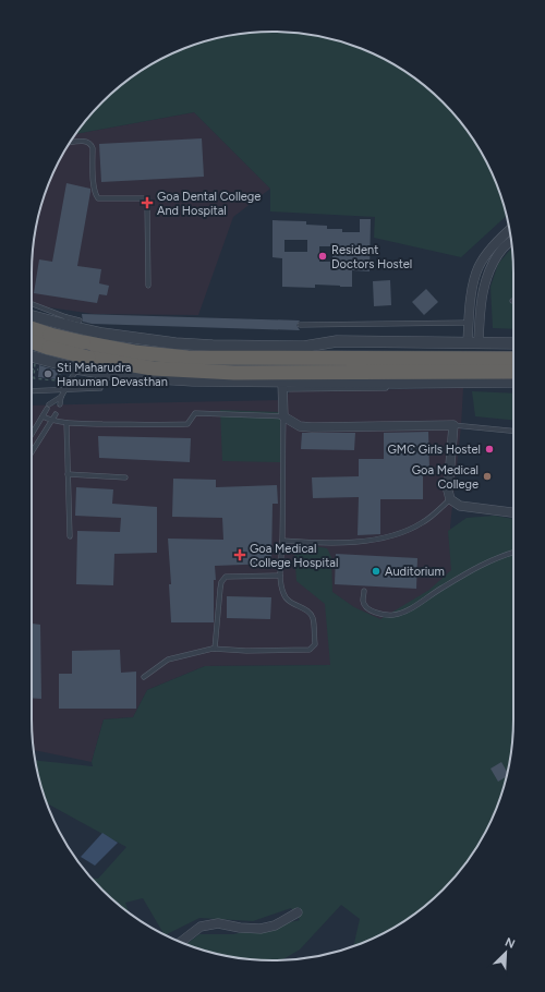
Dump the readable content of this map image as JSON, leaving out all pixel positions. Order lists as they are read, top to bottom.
{
  "places": {
    "health": ["Goa Dental College And Hospital", "Goa Medical College Hospital"],
    "other": [
      "Resident Doctors Hostel",
      "Sti Maharudra Hanuman Devasthan",
      "GMC Girls Hostel",
      "Goa Medical College",
      "Auditorium"
    ]
  },
  "north": "top right"
}
